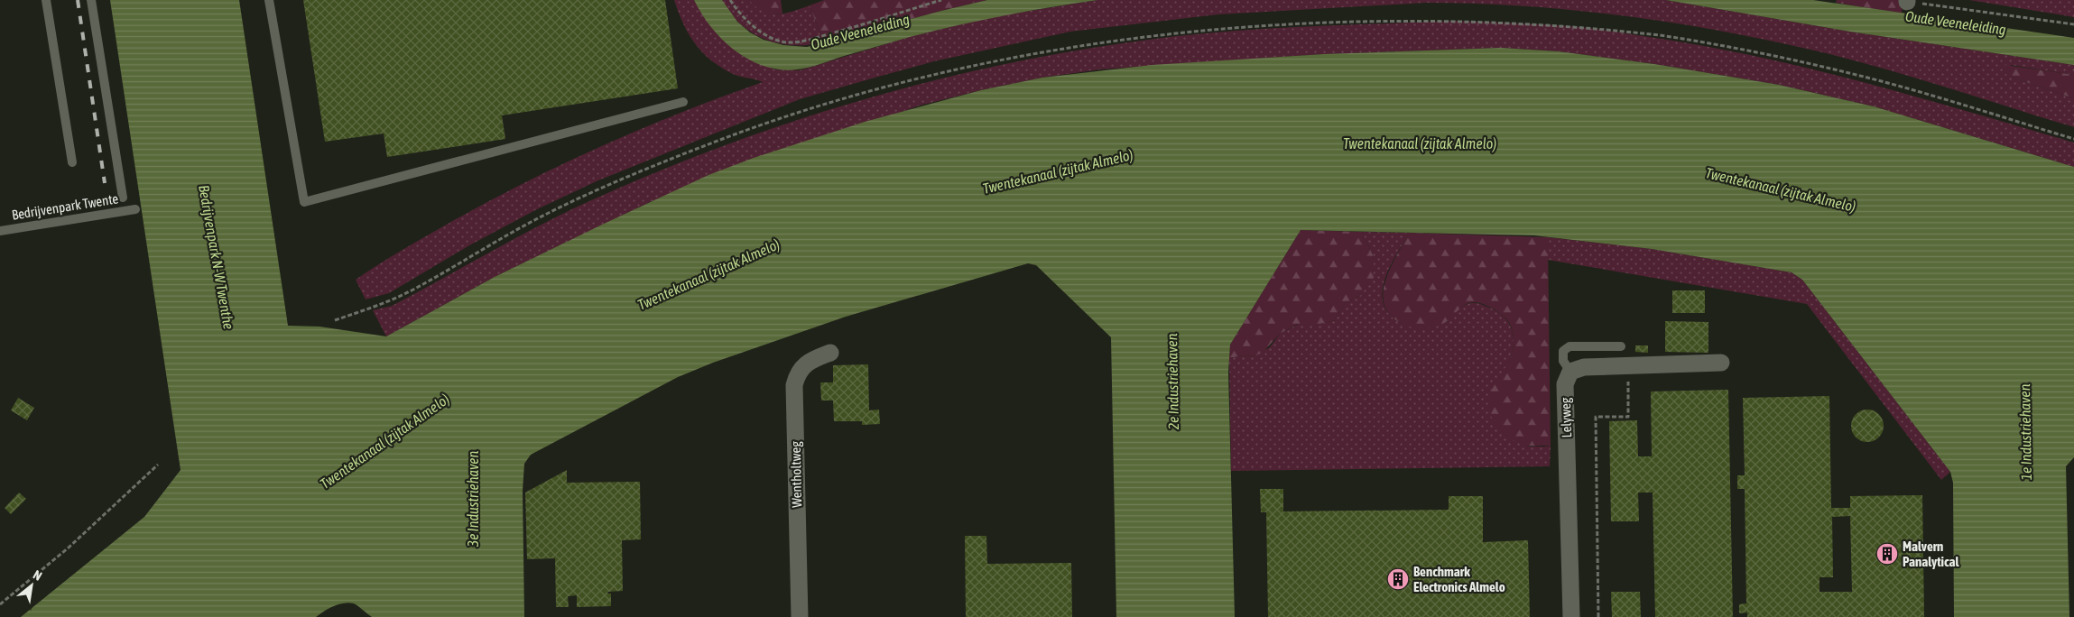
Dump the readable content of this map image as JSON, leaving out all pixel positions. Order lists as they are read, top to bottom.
{
  "streets": {
    "street": ["Lelyweg", "Wentholtweg"],
    "lane": ["Bedrijvenpark Twente"]
  },
  "water": [
    "Oude Veeneleiding",
    "Twentekanaal (zijtak Almelo)",
    "Bedrijvenpark N-W Twenthe",
    "2e Industriehaven",
    "1e Industriehaven",
    "3e Industriehaven"
  ],
  "places": {
    "building": ["Malvern Panalytical", "Benchmark Electronics Almelo"]
  },
  "north": "top right"
}
